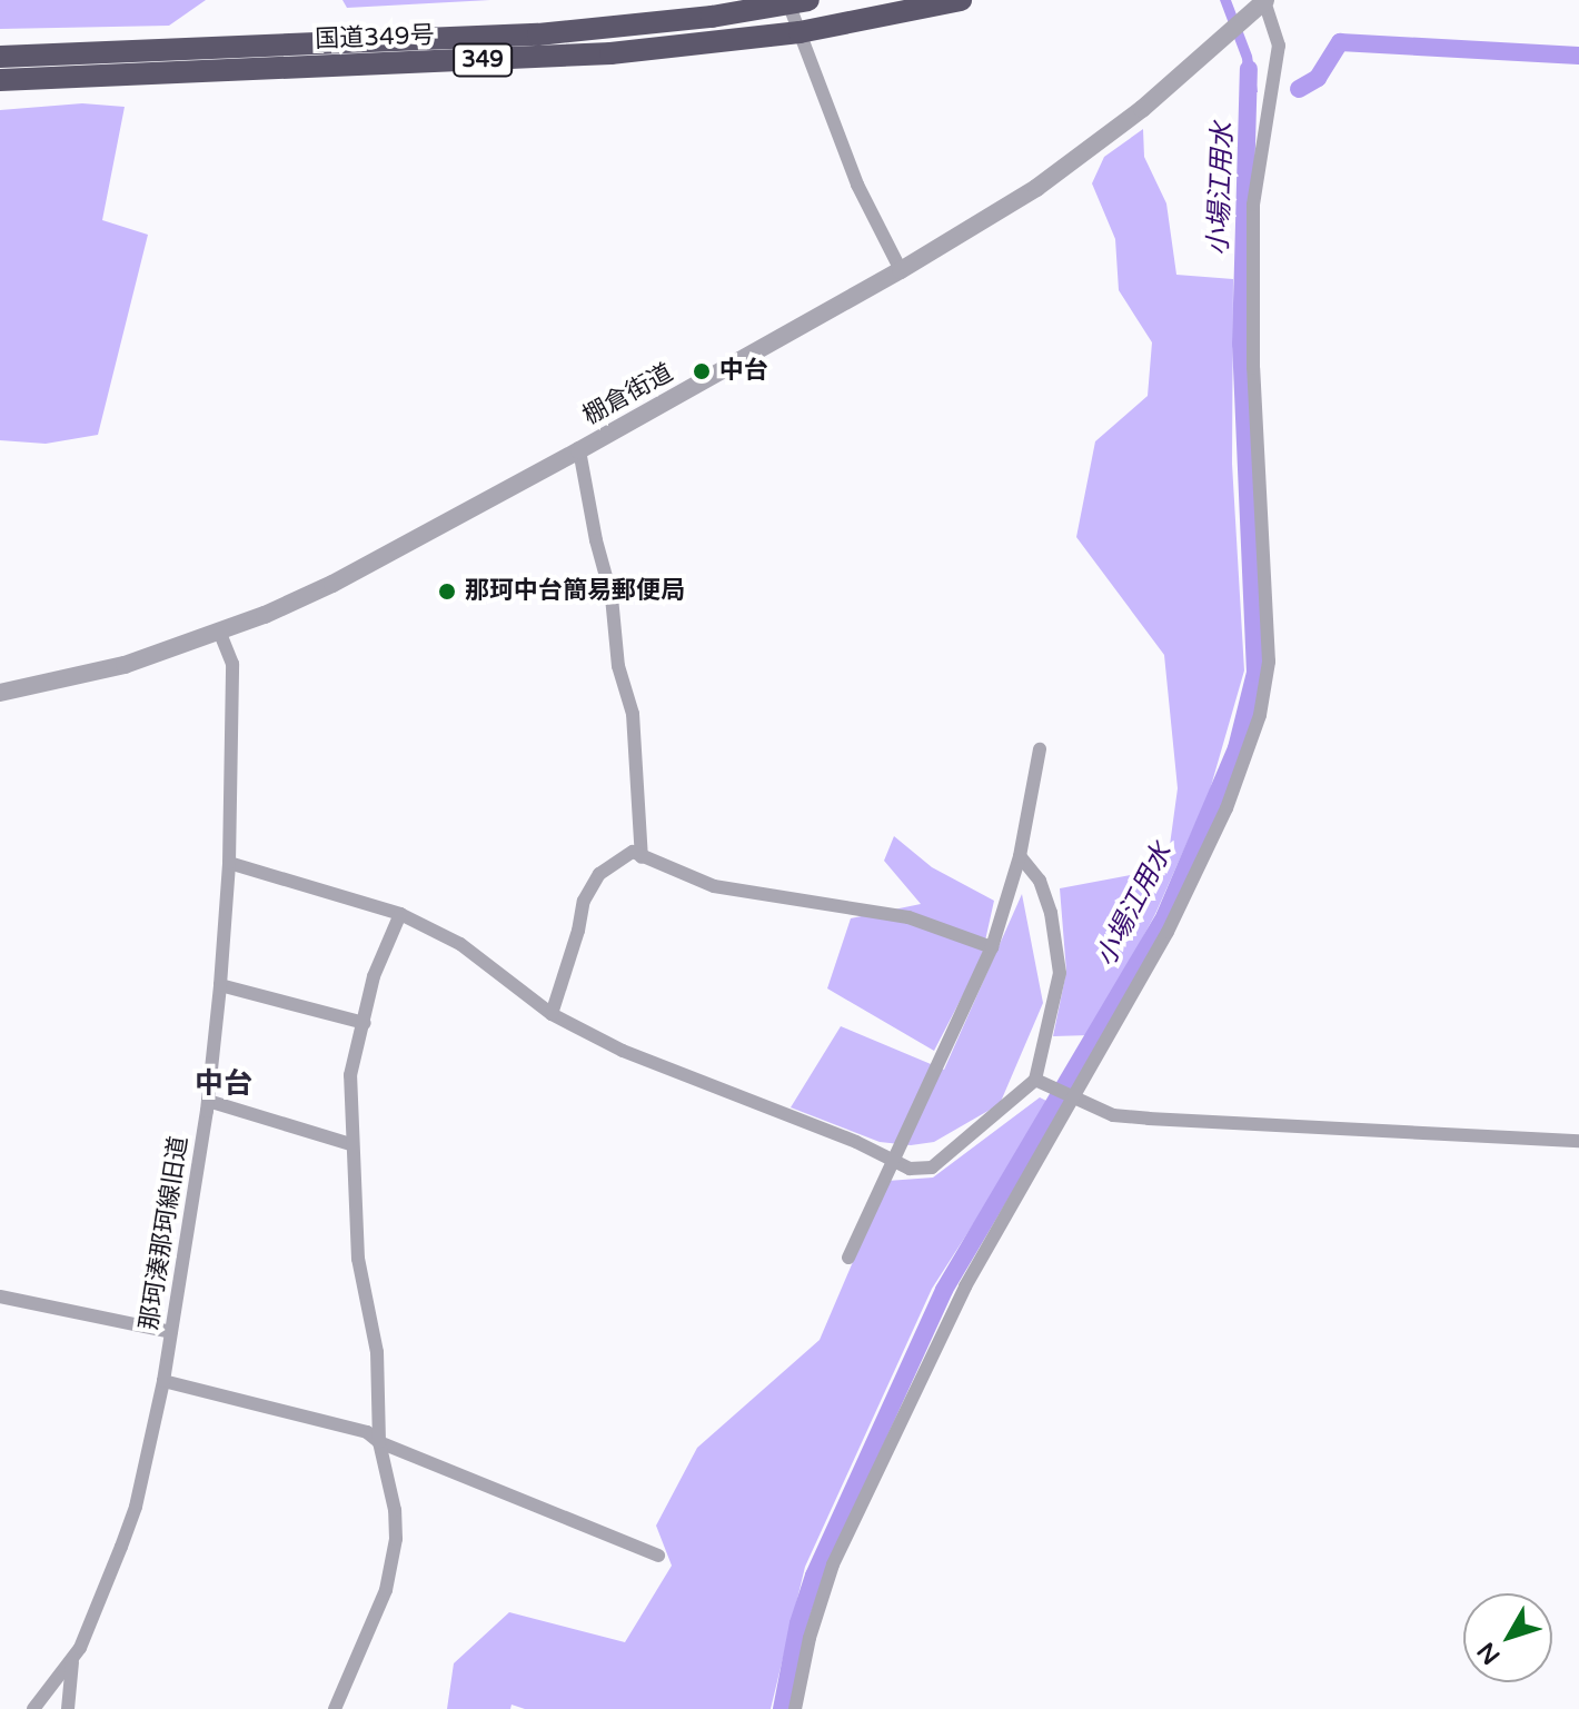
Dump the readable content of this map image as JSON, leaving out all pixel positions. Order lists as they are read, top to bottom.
{
  "streets": {
    "highway": ["国道349号", "349"],
    "street": ["棚倉街道", "那珂湊那珂線旧道"]
  },
  "crossings": [
    ["棚倉街道", "那珂湊那珂線旧道"]
  ],
  "districts": ["中台"],
  "water": ["小場江用水"],
  "places": ["中台", "那珂中台簡易郵便局"],
  "north": "bottom left"
}
